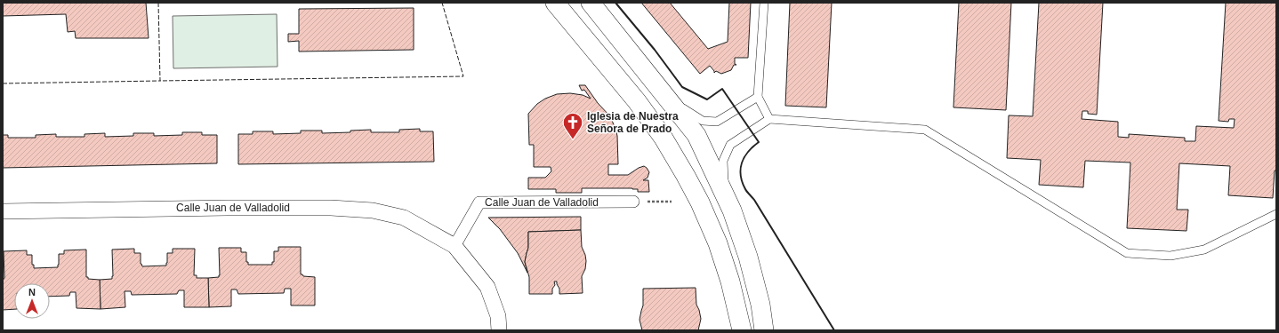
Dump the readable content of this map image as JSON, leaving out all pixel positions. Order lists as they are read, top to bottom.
{
  "streets": {
    "street": ["Calle Juan de Valladolid"]
  },
  "places": {
    "church": ["Iglesia de Nuestra Señora de Prado"]
  },
  "north": "top"
}
